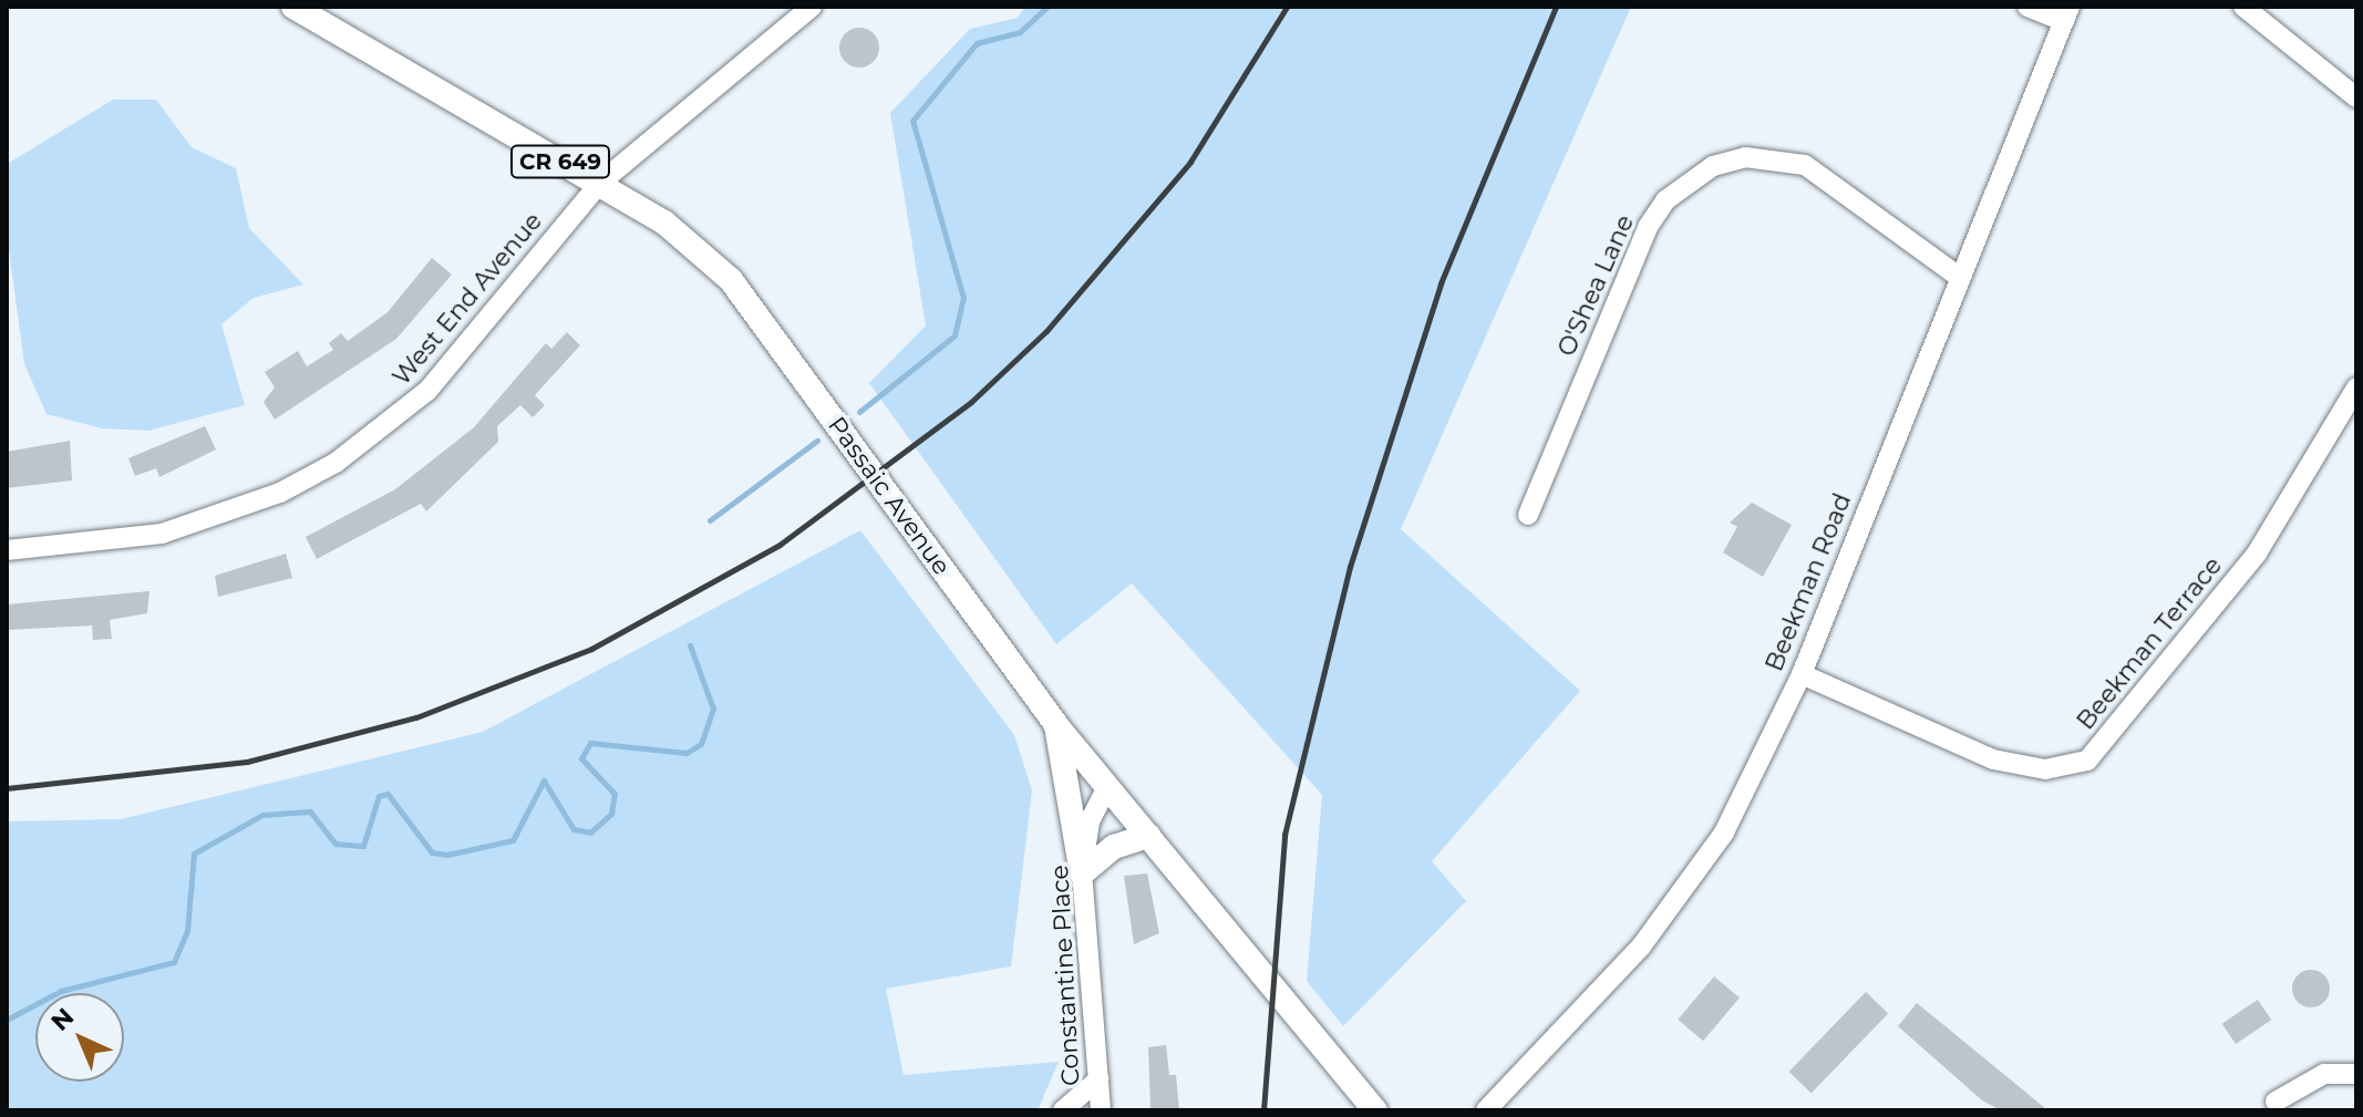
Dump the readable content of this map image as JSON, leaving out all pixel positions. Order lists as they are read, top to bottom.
{
  "streets": {
    "main road": ["CR 649", "Passaic Avenue"],
    "street": [
      "O'Shea Lane",
      "West End Avenue",
      "Beekman Road",
      "Beekman Terrace",
      "Constantine Place"
    ]
  },
  "crossings": [
    ["O'Shea Lane", "Beekman Road"],
    ["West End Avenue", "Passaic Avenue"],
    ["Passaic Avenue", "Constantine Place"],
    ["Beekman Road", "Beekman Terrace"]
  ],
  "north": "top left"
}
